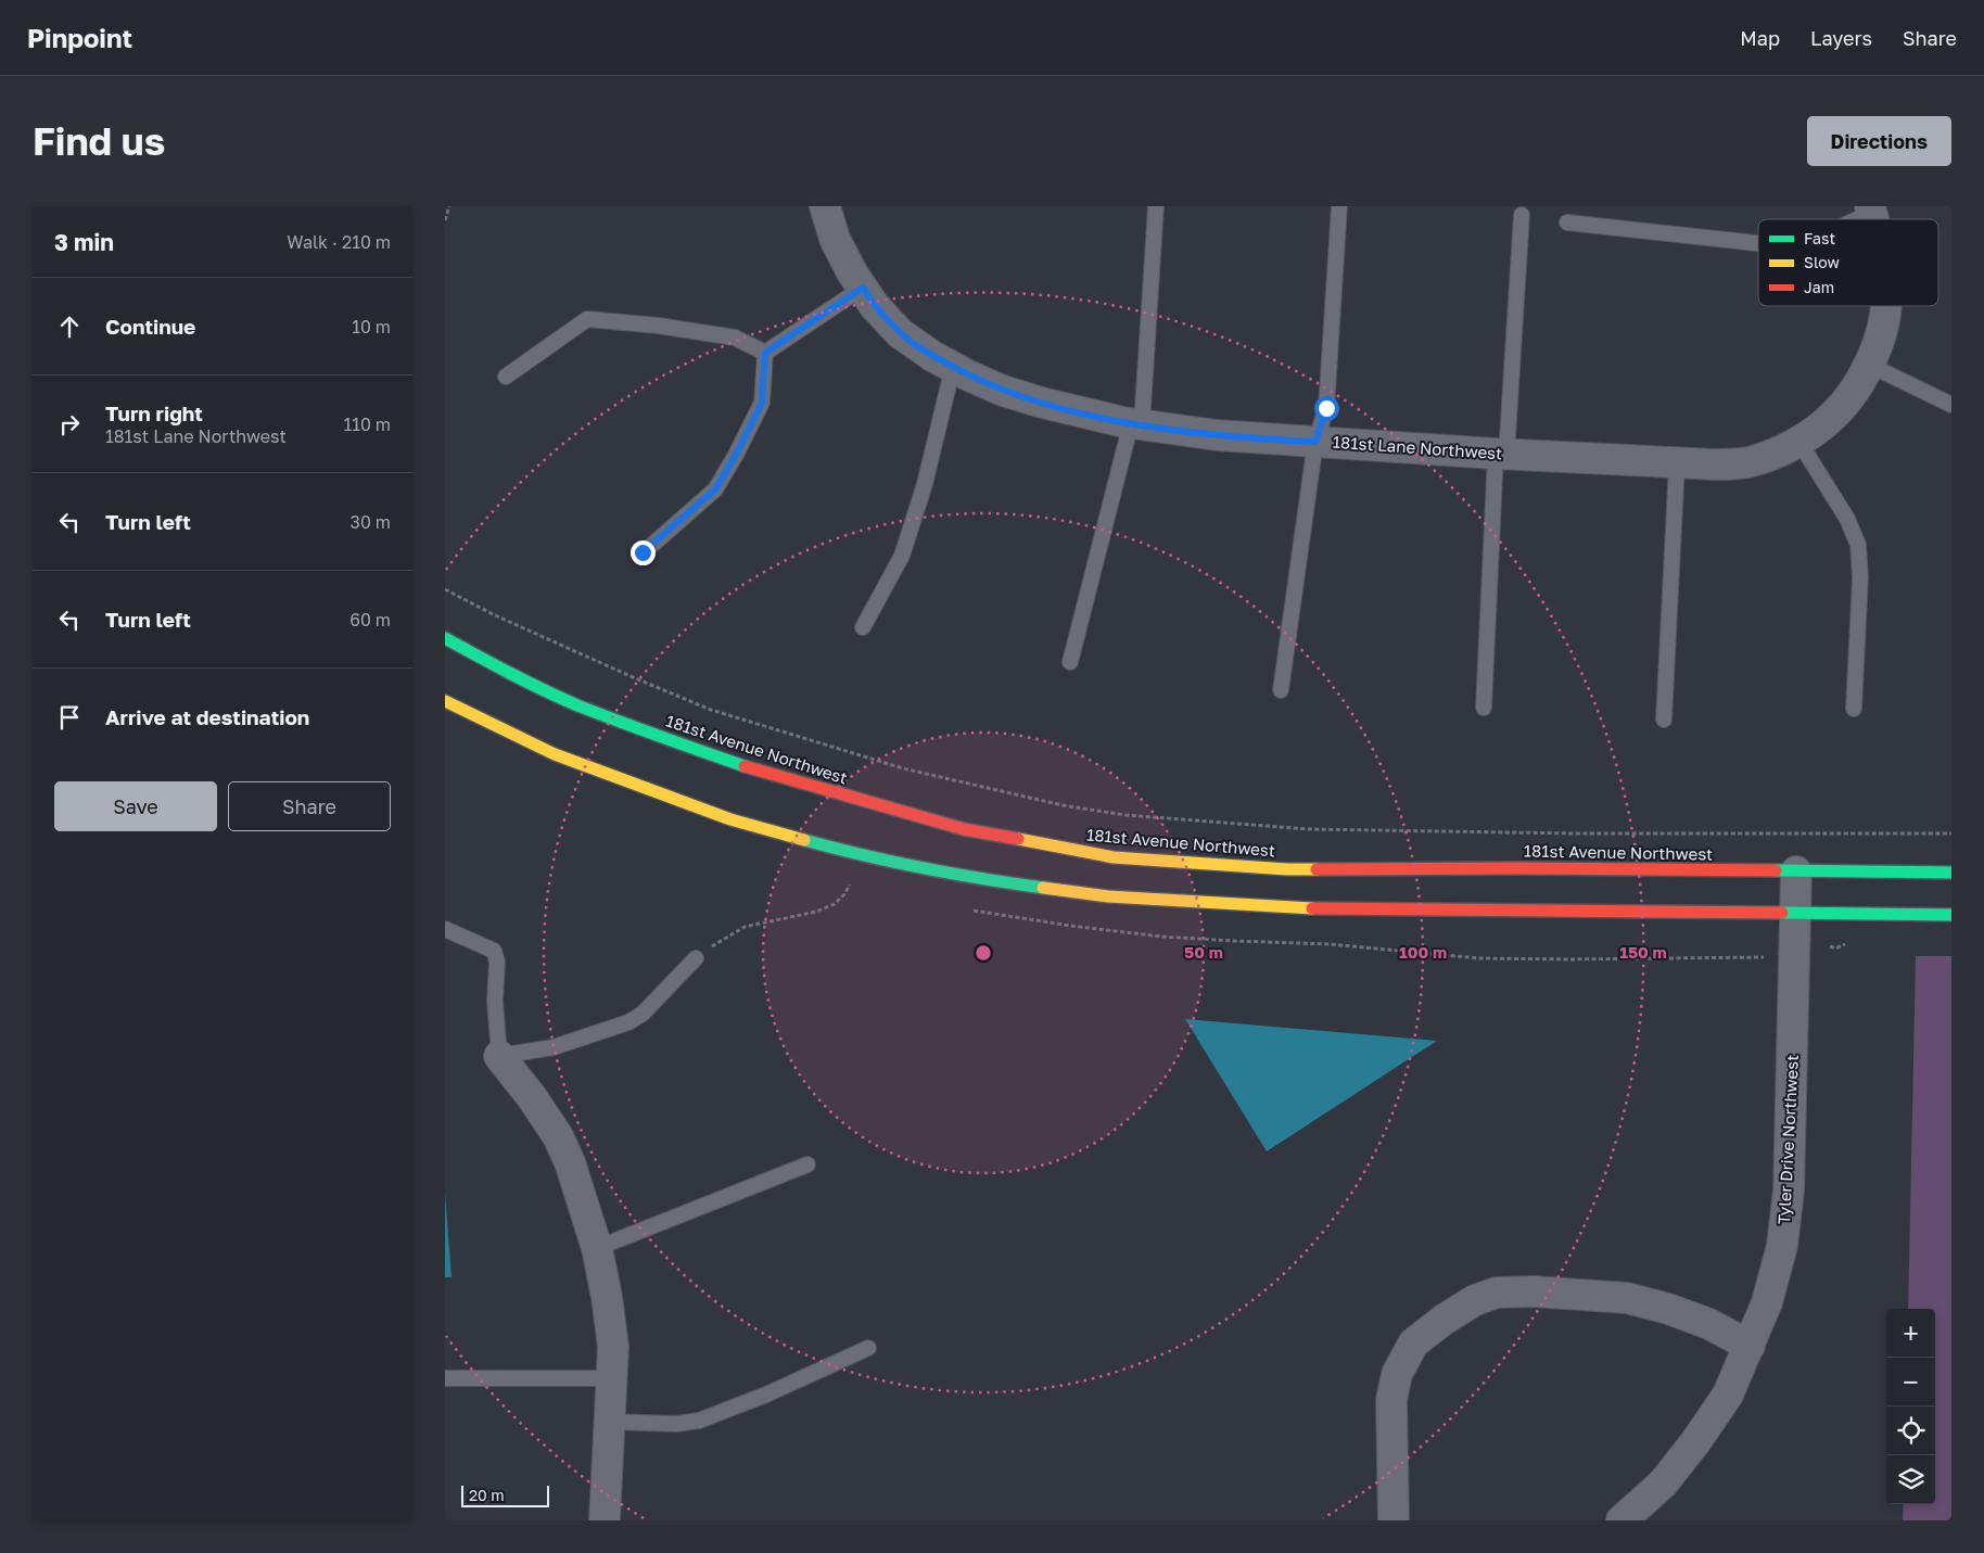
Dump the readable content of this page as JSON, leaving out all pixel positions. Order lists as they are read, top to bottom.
{
  "streets": {
    "main road": ["181st Avenue Northwest"],
    "street": ["181st Lane Northwest", "Tyler Drive Northwest"]
  },
  "crossings": [
    ["181st Avenue Northwest", "Tyler Drive Northwest"]
  ],
  "legend": ["Fast", "Slow", "Jam"],
  "scale_bar": "20 m",
  "page": {
    "header": "Pinpoint",
    "nav": ["Map", "Layers", "Share"],
    "buttons": [
      "Directions",
      ["Save", "Share"]
    ],
    "title": "Find us",
    "heading": ["3 min", "Walk · 210 m"],
    "list": [
      ["Continue", "10 m"],
      ["Turn right", "181st Lane Northwest", "110 m"],
      ["Turn left", "30 m"],
      ["Turn left", "60 m"],
      "Arrive at destination"
    ],
    "map_buttons": ["+", "−"],
    "scale": "20 m"
  },
  "rings": ["50 m", "100 m", "150 m"]
}
